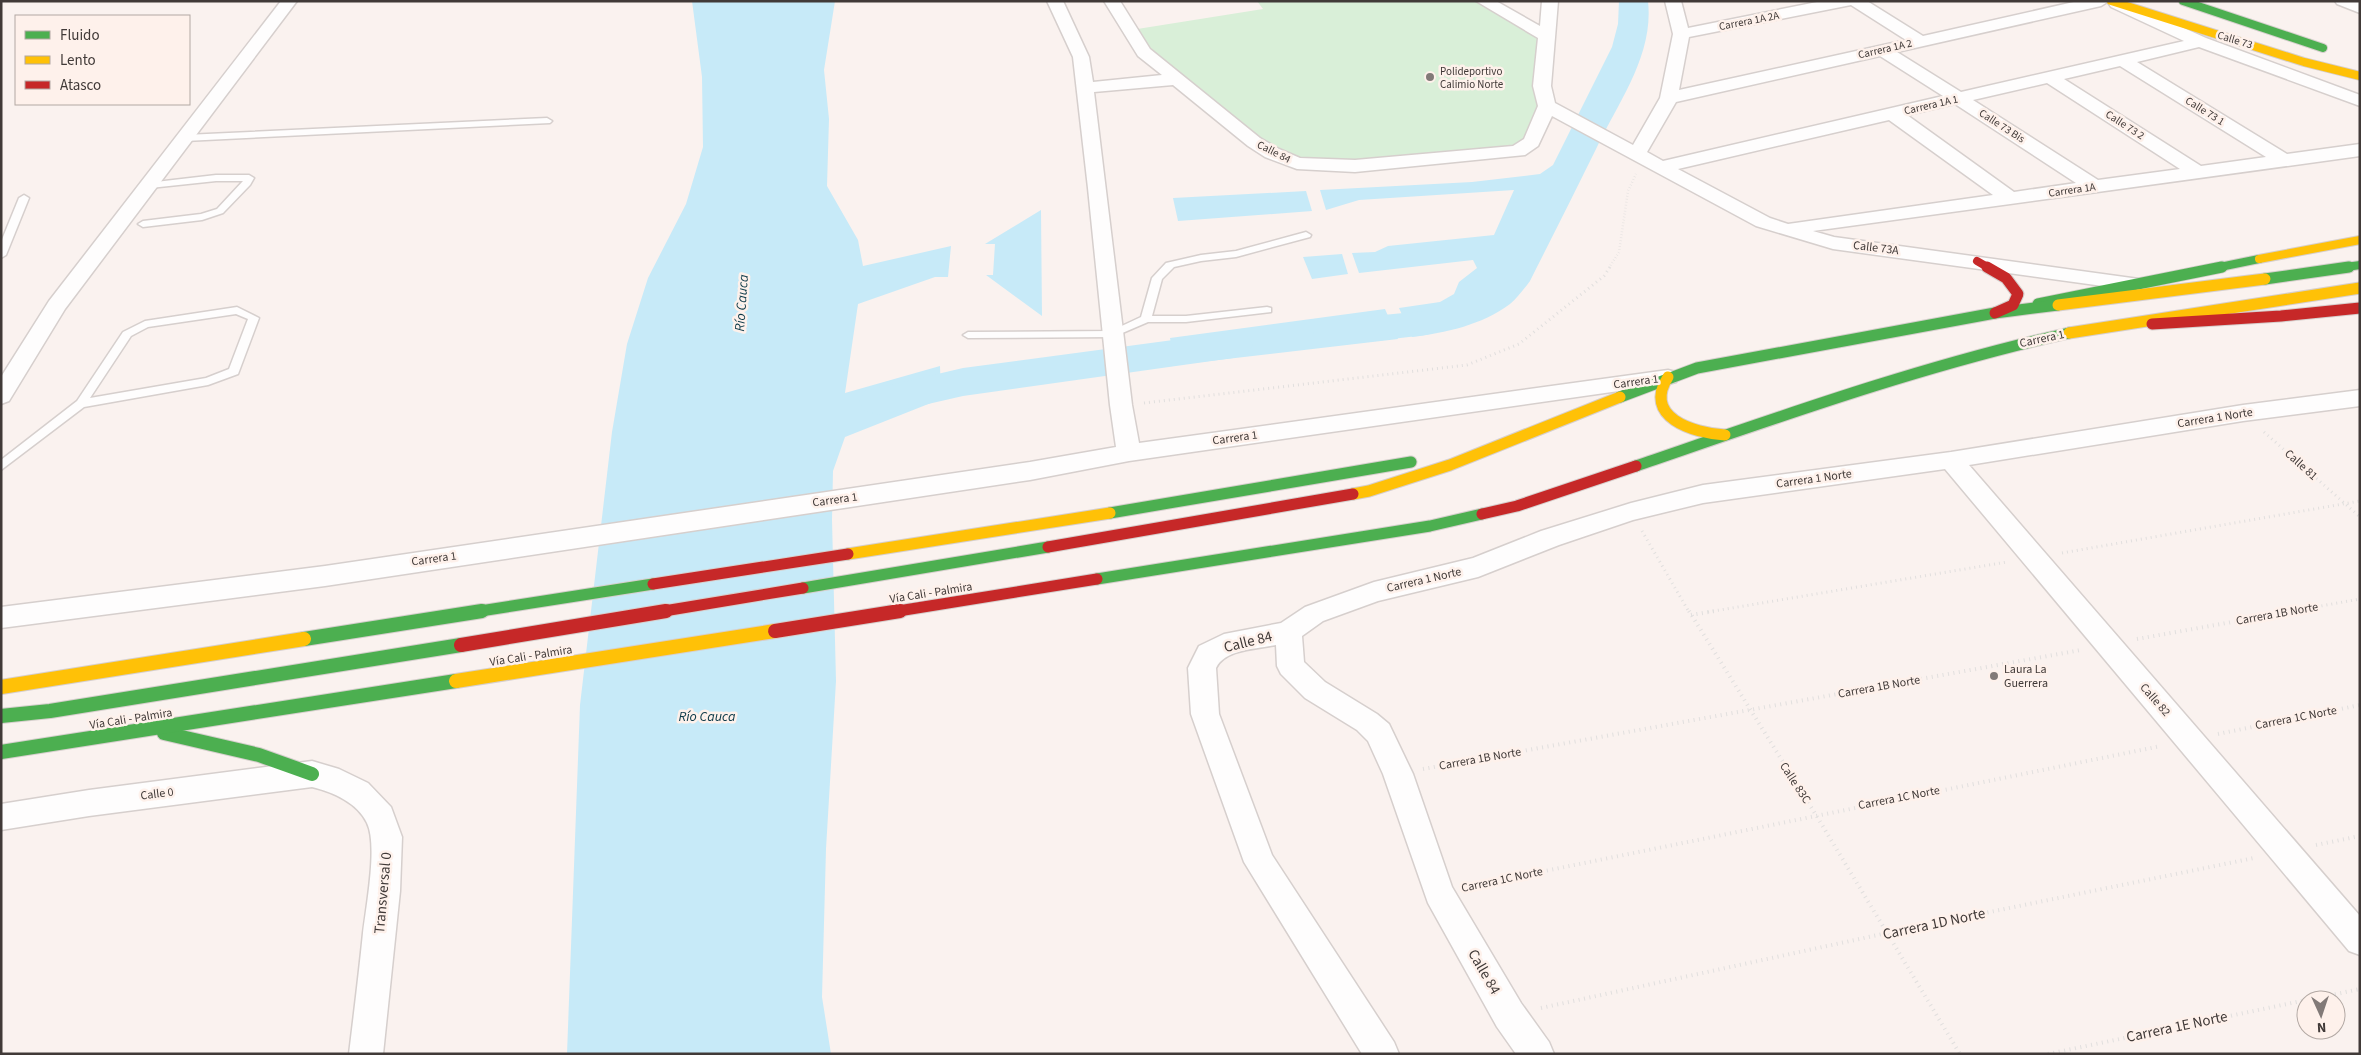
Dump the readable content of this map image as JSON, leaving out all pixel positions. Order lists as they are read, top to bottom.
{
  "streets": {
    "main road": ["Calle 73", "Carrera 1", "Vía Cali - Palmira"],
    "street": [
      "Carrera 1A 2A",
      "Carrera 1A 2",
      "Carrera 1A 1",
      "Calle 73 1",
      "Calle 73 2",
      "Calle 73 Bis",
      "Calle 84",
      "Carrera 1A",
      "Calle 73A",
      "Carrera 1 Norte",
      "Calle 82",
      "Calle 0",
      "Transversal 0"
    ],
    "path": [
      "Calle 81",
      "Carrera 1B Norte",
      "Carrera 1C Norte",
      "Calle 83C",
      "Carrera 1D Norte",
      "Carrera 1E Norte"
    ]
  },
  "crossings": [
    ["Carrera 1A 2", "Calle 73 Bis"],
    ["Carrera 1A 1", "Calle 73 1"],
    ["Carrera 1A 1", "Calle 73 2"],
    ["Carrera 1A 1", "Calle 73 Bis"],
    ["Carrera 1A 1", "Calle 73A"],
    ["Calle 73 1", "Carrera 1A"],
    ["Calle 73 2", "Carrera 1A"],
    ["Calle 73 Bis", "Carrera 1A"],
    ["Calle 84", "Calle 73A"],
    ["Calle 84", "Carrera 1 Norte"],
    ["Calle 84", "Carrera 1B Norte"],
    ["Calle 84", "Carrera 1C Norte"],
    ["Calle 84", "Carrera 1D Norte"],
    ["Carrera 1A", "Calle 73A"],
    ["Carrera 1", "Vía Cali - Palmira"],
    ["Carrera 1 Norte", "Calle 81"],
    ["Carrera 1 Norte", "Calle 82"],
    ["Carrera 1 Norte", "Calle 83C"],
    ["Carrera 1B Norte", "Calle 82"],
    ["Carrera 1B Norte", "Calle 83C"],
    ["Calle 82", "Carrera 1C Norte"],
    ["Calle 82", "Carrera 1D Norte"],
    ["Carrera 1C Norte", "Calle 83C"],
    ["Calle 83C", "Carrera 1D Norte"],
    ["Calle 0", "Transversal 0"]
  ],
  "water": ["Río Cauca"],
  "places": ["Polideportivo Calimio Norte", "Laura La Guerrera"],
  "legend": ["Fluido", "Lento", "Atasco"],
  "north": "bottom"
}
